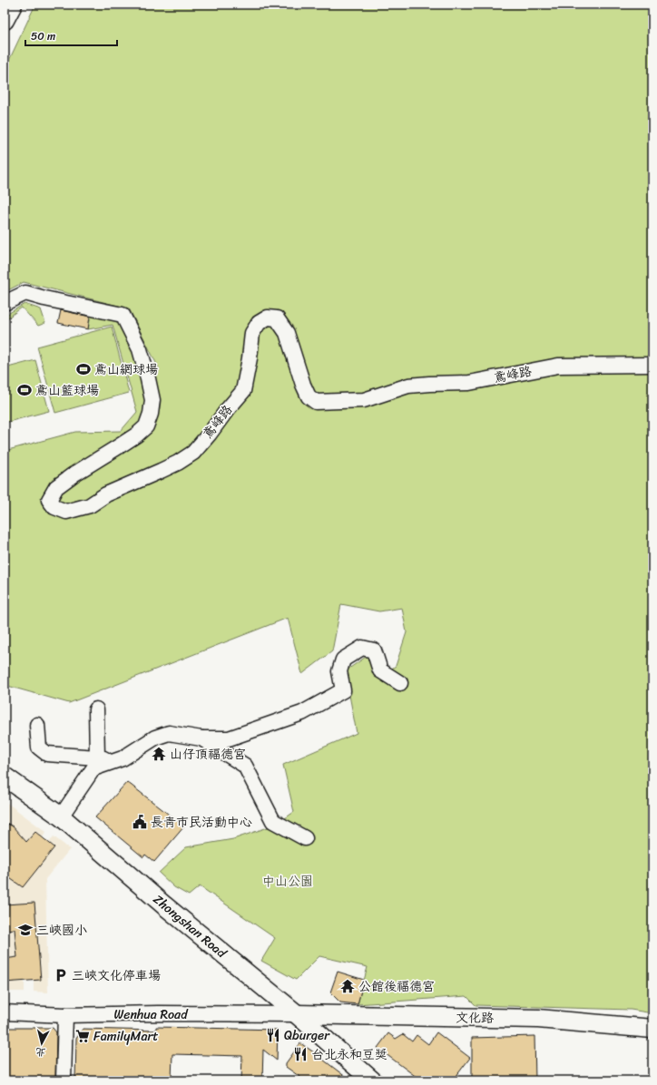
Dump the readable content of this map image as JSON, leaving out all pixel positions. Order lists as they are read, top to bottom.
{
  "streets": {
    "street": [
      "鳶峰路",
      "Zhongshan Road",
      "Wenhua Road",
      "文化路"
    ]
  },
  "crossings": [
    ["Zhongshan Road", "Wenhua Road"],
    ["Zhongshan Road", "文化路"],
    ["Wenhua Road", "文化路"]
  ],
  "parks": ["中山公園"],
  "places": {
    "sports": ["鳶山網球場", "鳶山籃球場"],
    "temple": ["山仔頂福德宮", "公館後福德宮"],
    "public building": ["長青市民活動中心"],
    "school or university": ["三峽國小"],
    "parking": ["三峽文化停車場"],
    "restaurant": ["Qburger", "台北永和豆獎"],
    "supermarket": ["FamilyMart"]
  },
  "scale_bar": "50 m",
  "north": "bottom"
}
